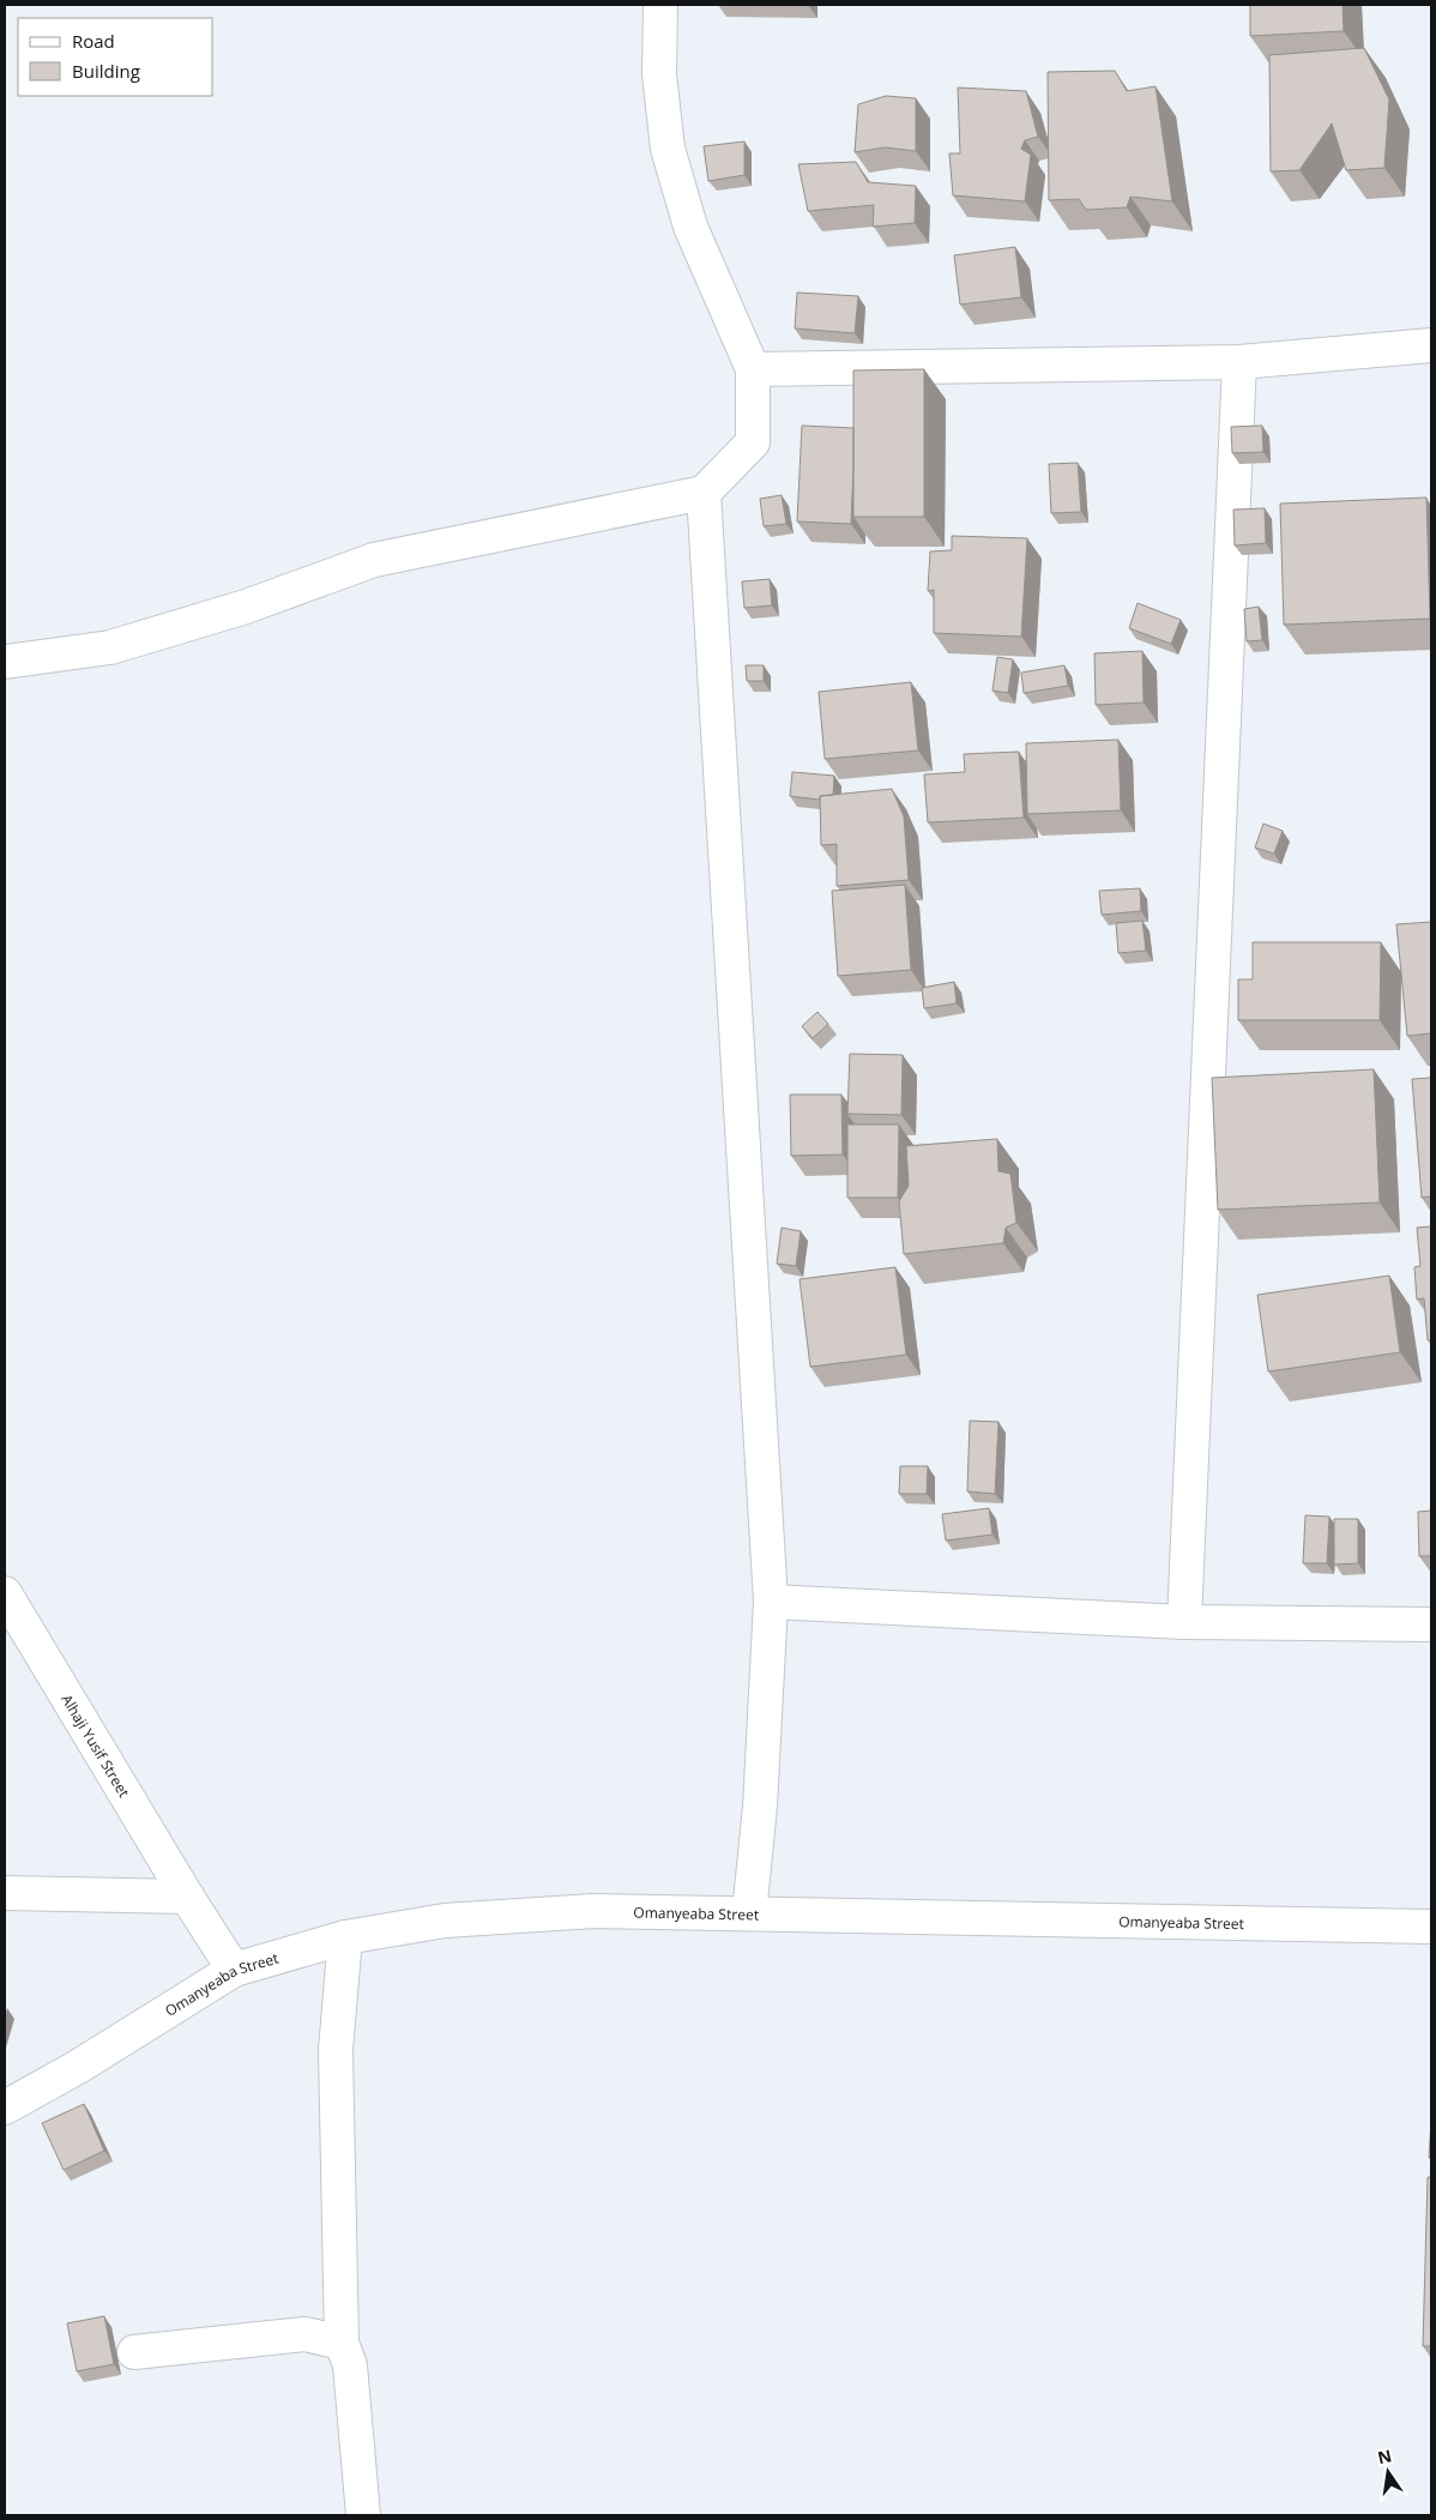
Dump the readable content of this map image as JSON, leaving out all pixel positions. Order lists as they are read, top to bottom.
{
  "streets": {
    "street": ["Alhaji Yusif Street", "Omanyeaba Street"]
  },
  "crossings": [
    ["Alhaji Yusif Street", "Omanyeaba Street"]
  ],
  "legend": ["Road", "Building"],
  "north": "top"
}
